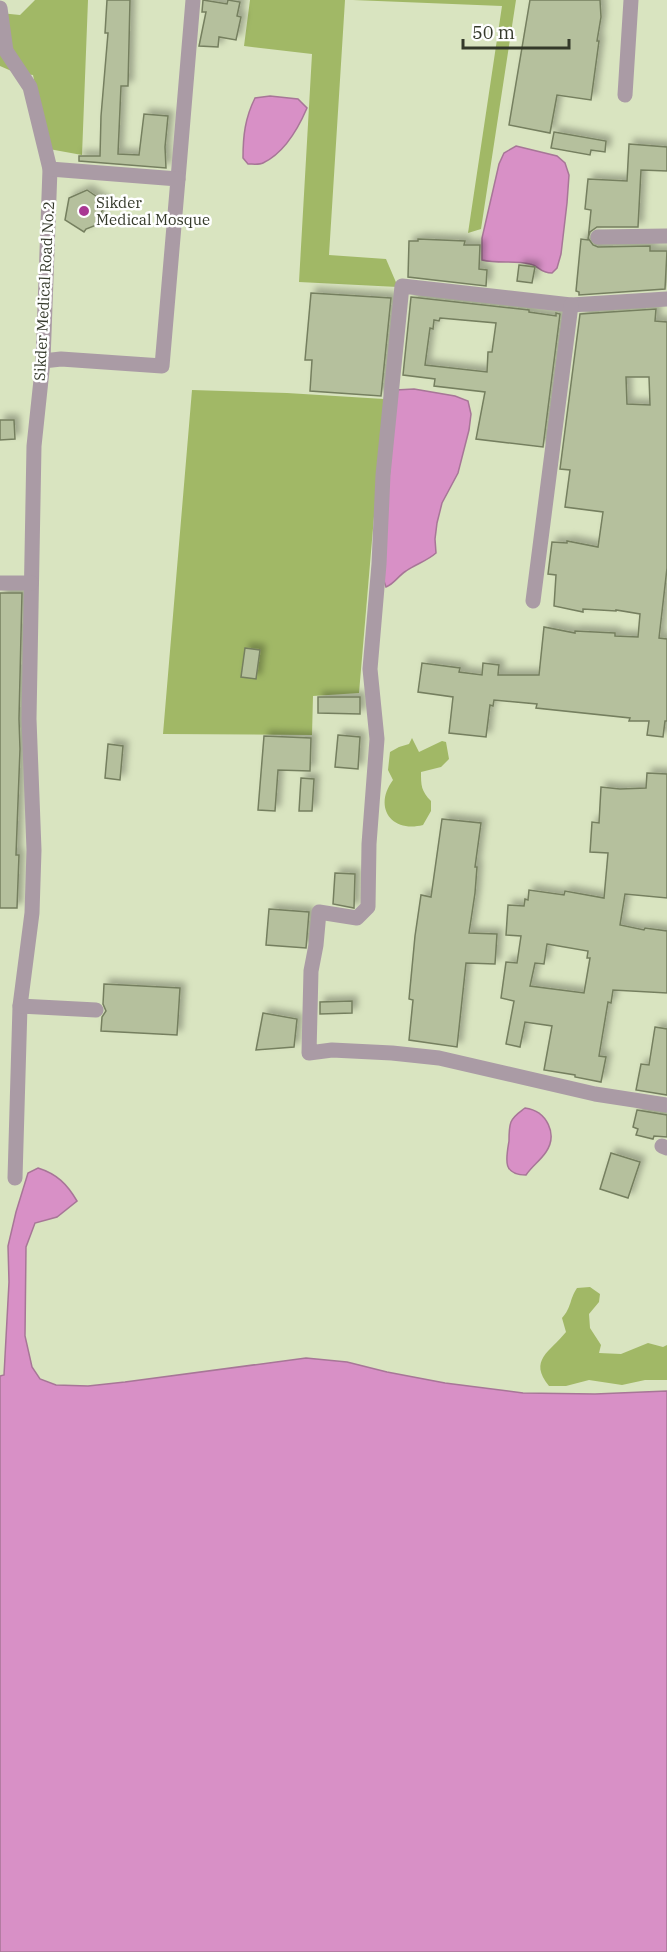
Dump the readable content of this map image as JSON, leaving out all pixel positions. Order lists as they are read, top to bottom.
{
  "streets": {
    "street": ["Sikder Medical Road No.2"]
  },
  "places": ["Sikder Medical Mosque"],
  "scale_bar": "50 m"
}
